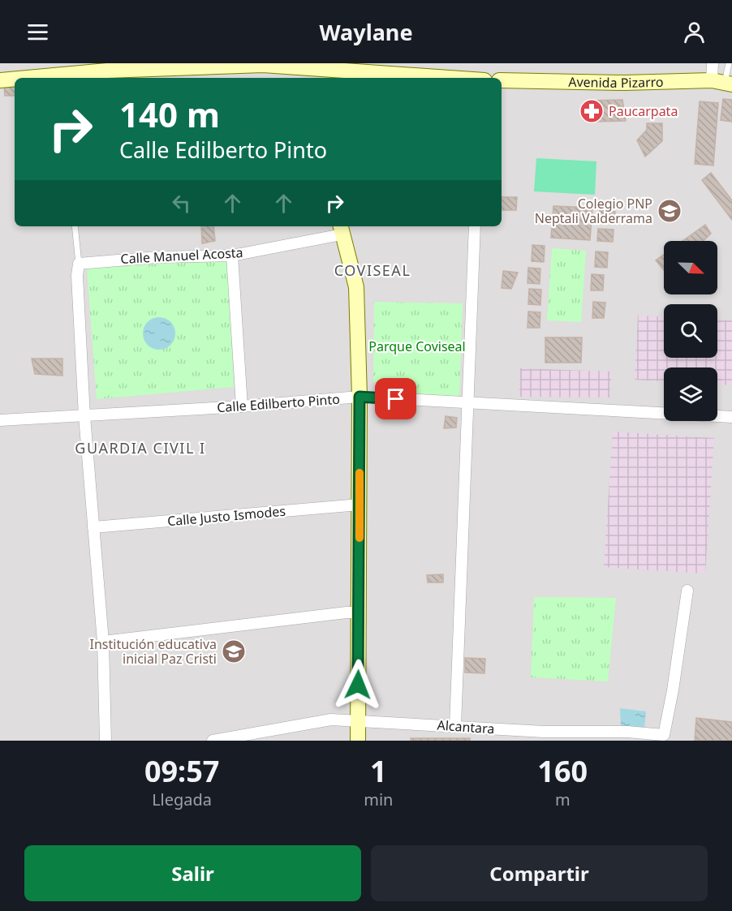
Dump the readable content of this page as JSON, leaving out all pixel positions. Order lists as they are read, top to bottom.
{
  "streets": {
    "main road": ["Avenida Pizarro"],
    "street": [
      "Calle Manuel Acosta",
      "Calle Edilberto Pinto",
      "Calle Justo Ismodes",
      "Alcantara"
    ]
  },
  "districts": ["COVISEAL", "GUARDIA CIVIL I"],
  "parks": ["Parque Coviseal"],
  "places": {
    "pharmacy": ["Paucarpata"],
    "school or university": ["Colegio PNP Neptali Valderrama", "Institución educativa inicial Paz Cristi"]
  },
  "north": "bottom right",
  "page": {
    "header": "Waylane",
    "turn": ["140 m", "Calle Edilberto Pinto"],
    "eta": [
      "09:57",
      "Llegada",
      "1",
      "min",
      "160",
      "m"
    ],
    "buttons": ["Salir", "Compartir"]
  }
}
